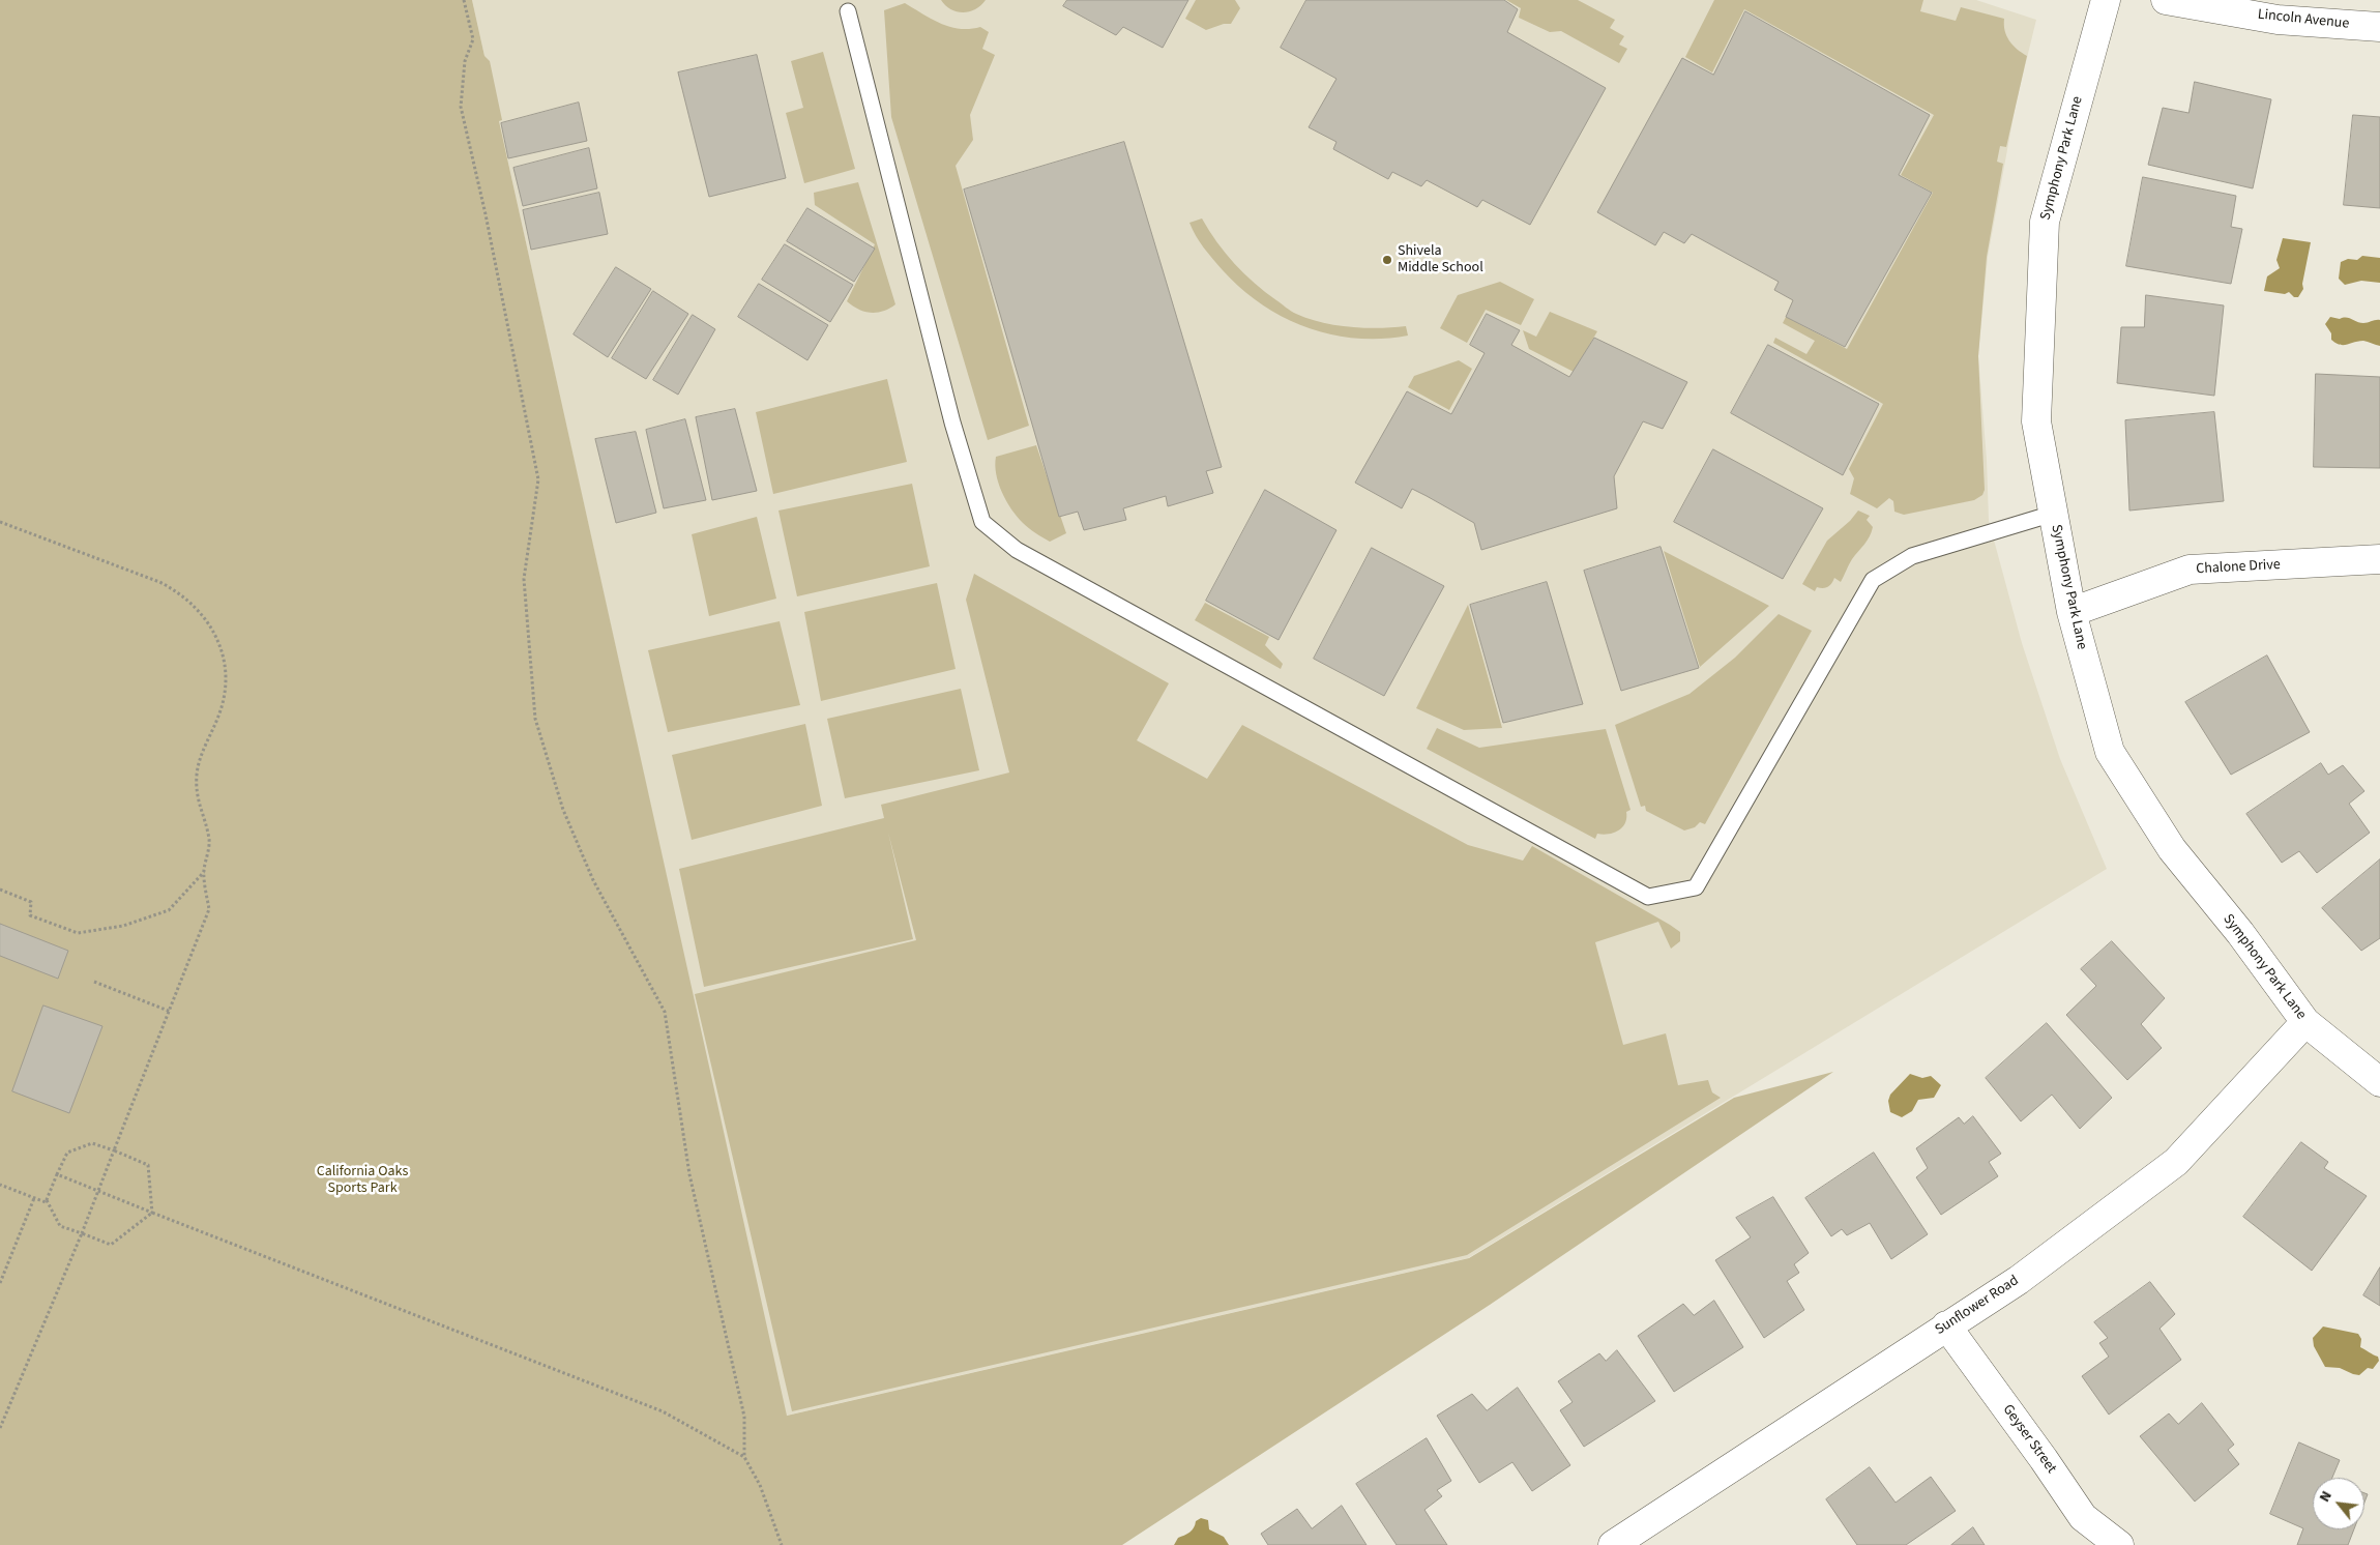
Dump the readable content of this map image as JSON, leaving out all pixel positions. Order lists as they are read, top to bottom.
{
  "streets": {
    "street": [
      "Lincoln Avenue",
      "Symphony Park Lane",
      "Chalone Drive",
      "Sunflower Road",
      "Geyser Street"
    ]
  },
  "crossings": [
    ["Symphony Park Lane", "Chalone Drive"],
    ["Symphony Park Lane", "Sunflower Road"],
    ["Sunflower Road", "Geyser Street"]
  ],
  "parks": ["California Oaks Sports Park"],
  "places": ["Shivela Middle School"],
  "north": "top left"
}
